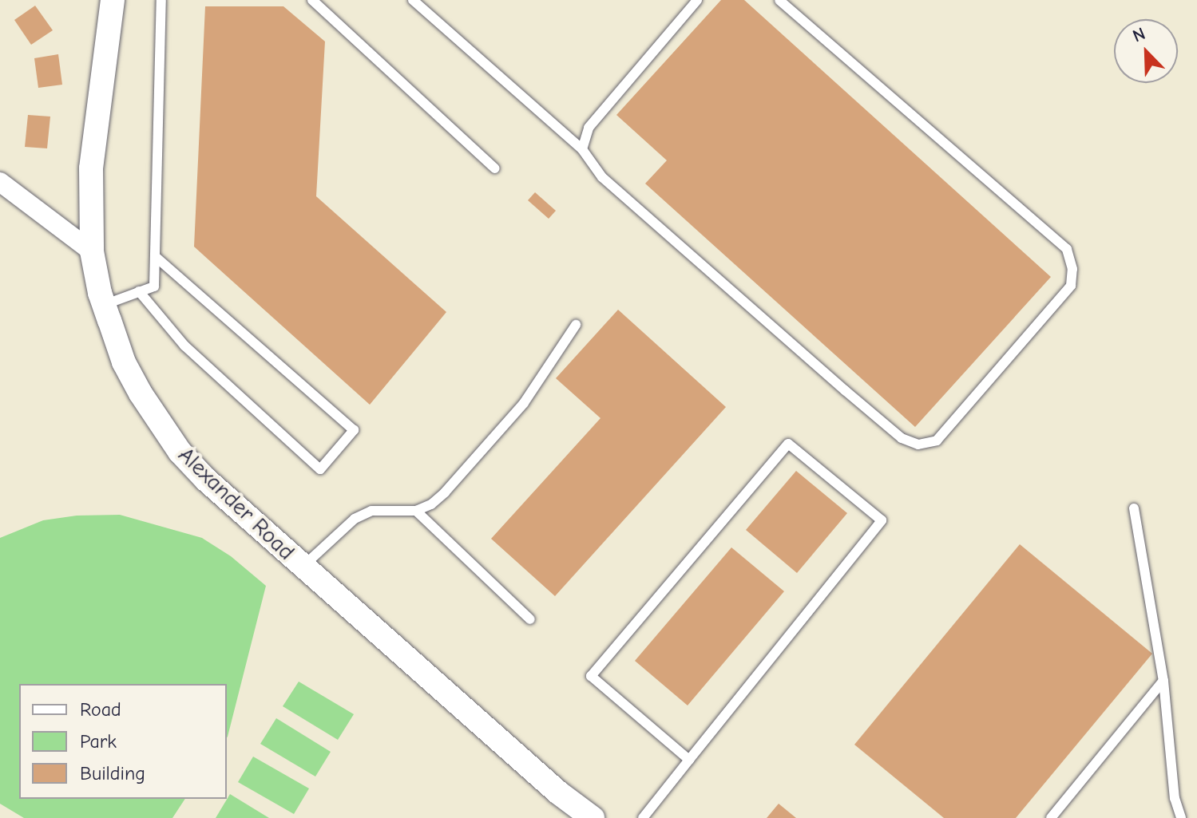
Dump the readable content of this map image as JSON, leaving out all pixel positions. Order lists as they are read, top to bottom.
{
  "streets": {
    "street": ["Alexander Road"]
  },
  "legend": ["Road", "Park", "Building"],
  "north": "top left"
}
